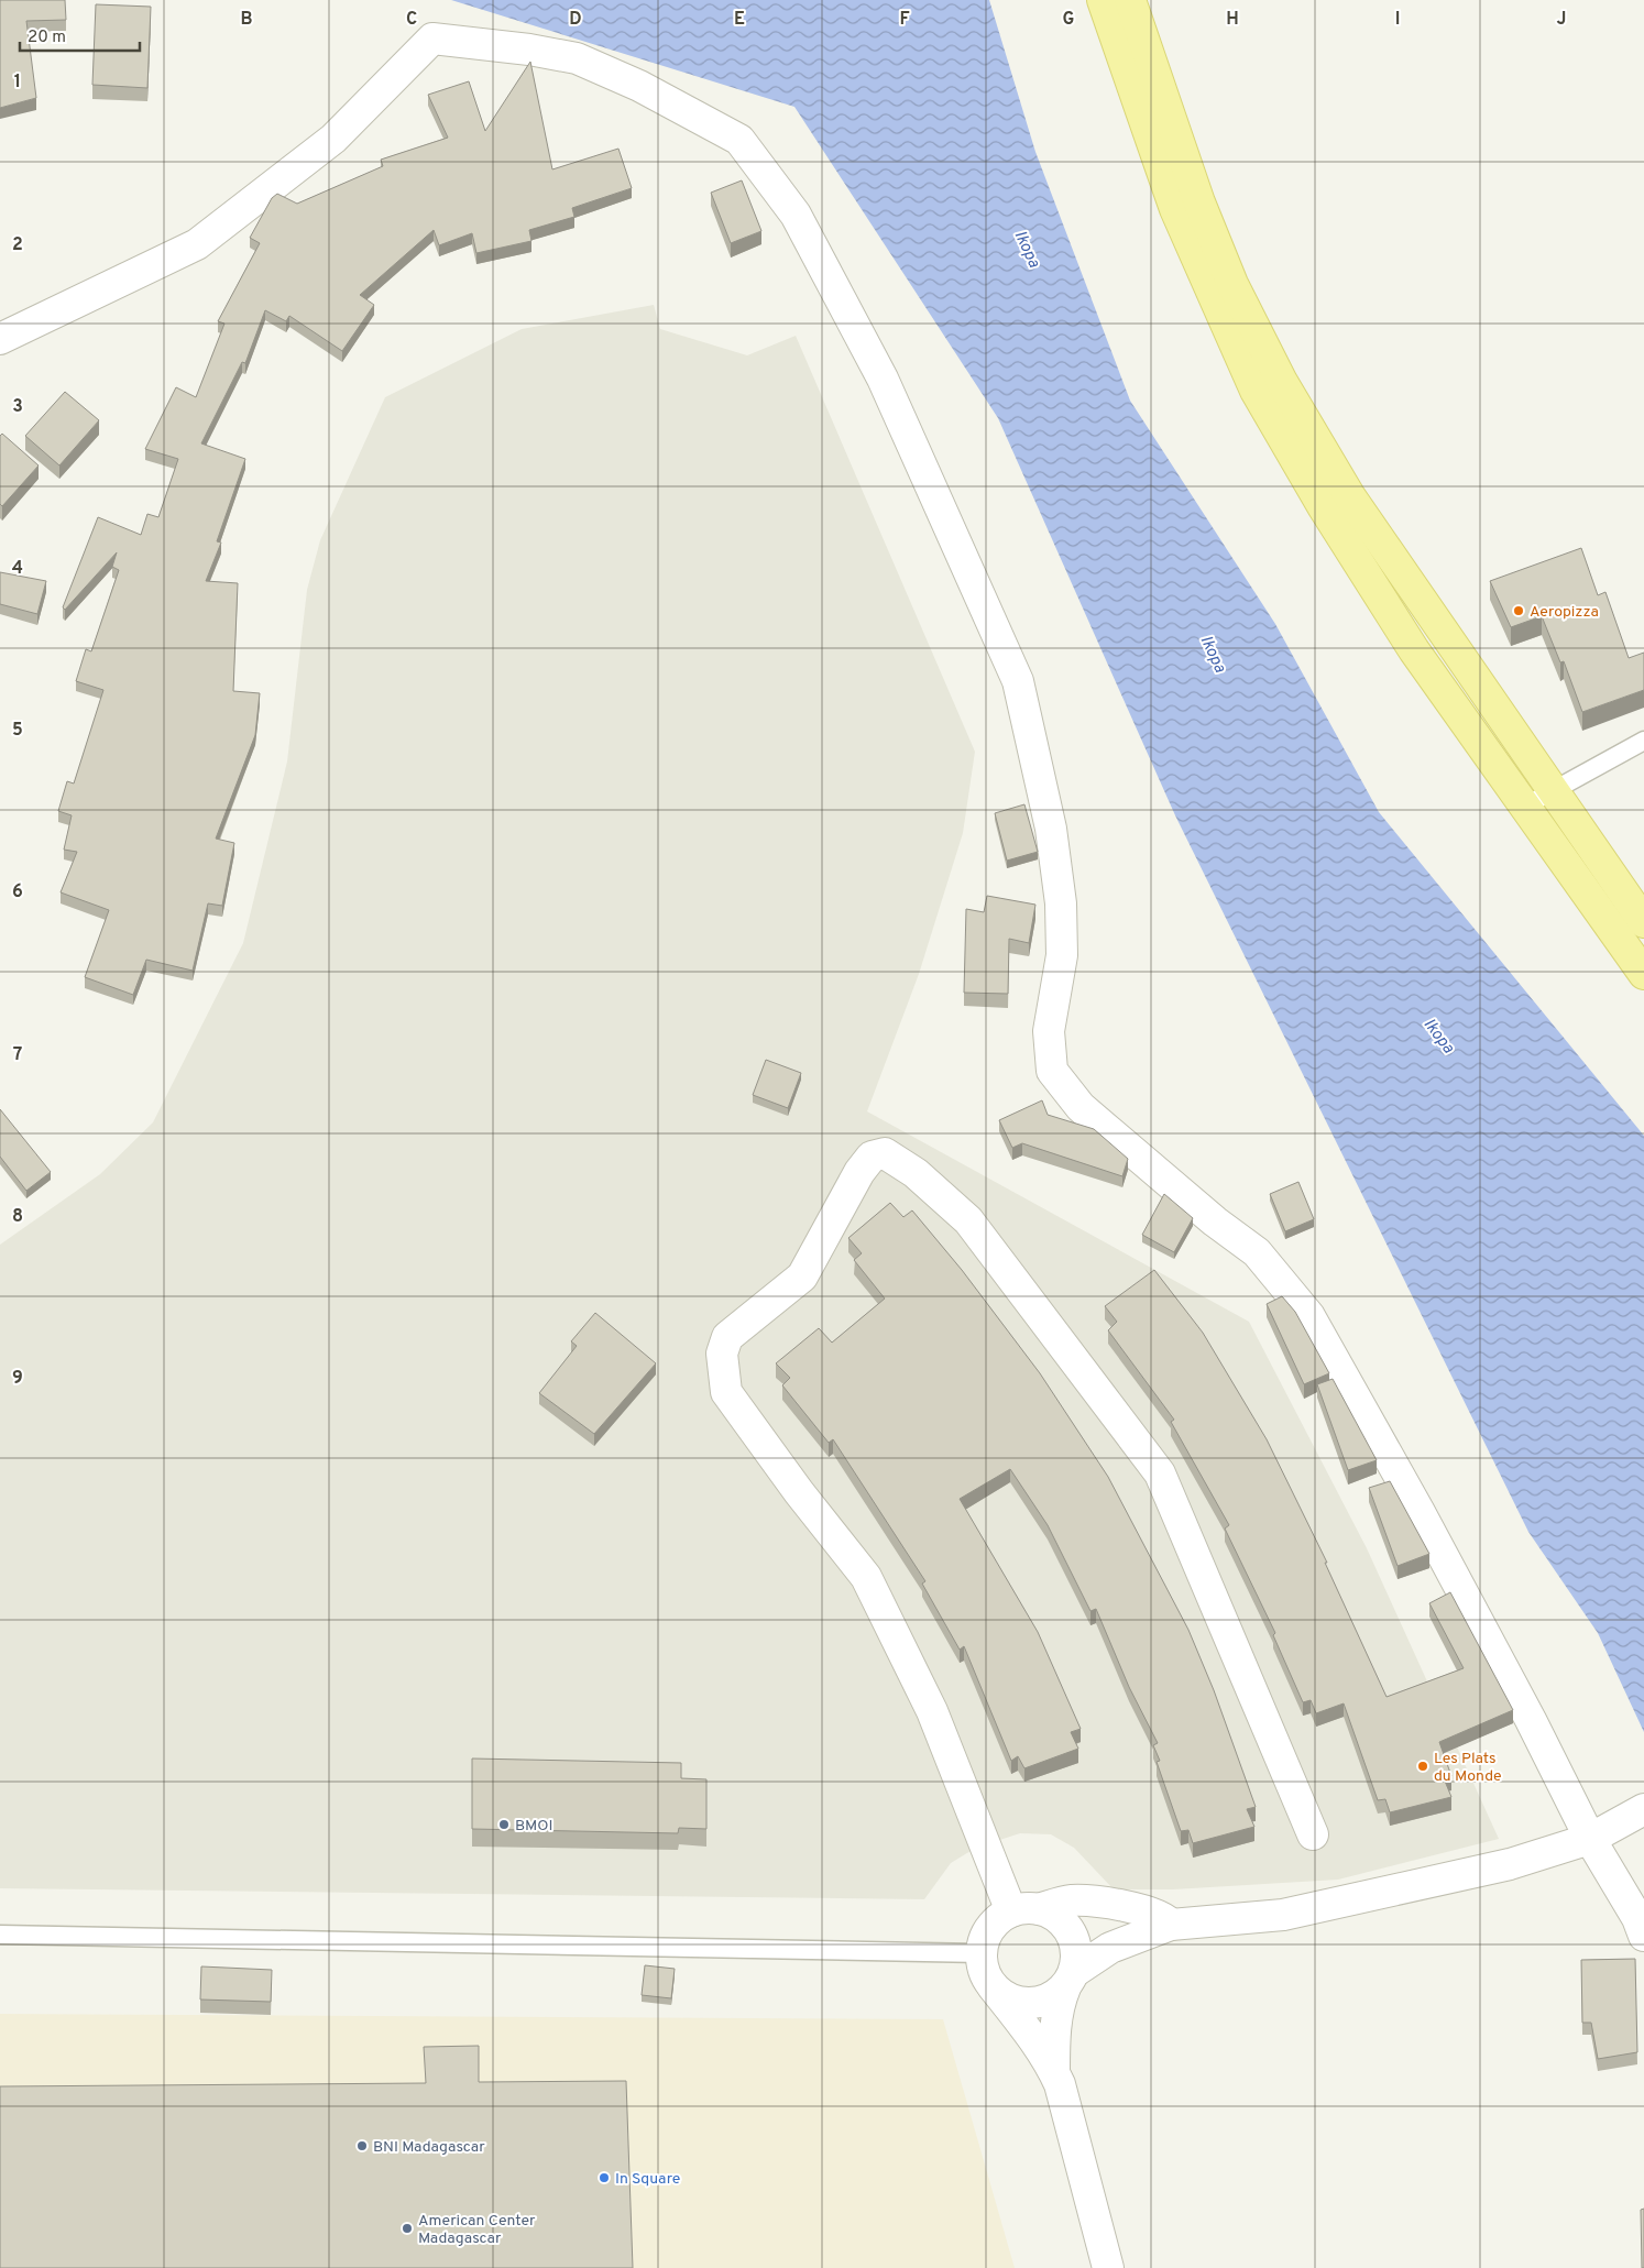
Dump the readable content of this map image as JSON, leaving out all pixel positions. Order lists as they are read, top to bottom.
{
  "water": ["Ikopa"],
  "places": [
    "Aeropizza",
    "Les Plats du Monde",
    "BMOI",
    "BNI Madagascar",
    "In Square",
    "American Center Madagascar"
  ],
  "scale_bar": "20 m",
  "grid": {
    "columns": [
      "B",
      "C",
      "D",
      "E",
      "F",
      "G",
      "H",
      "I",
      "J"
    ],
    "rows": [
      "1",
      "2",
      "3",
      "4",
      "5",
      "6",
      "7",
      "8",
      "9"
    ]
  }
}
